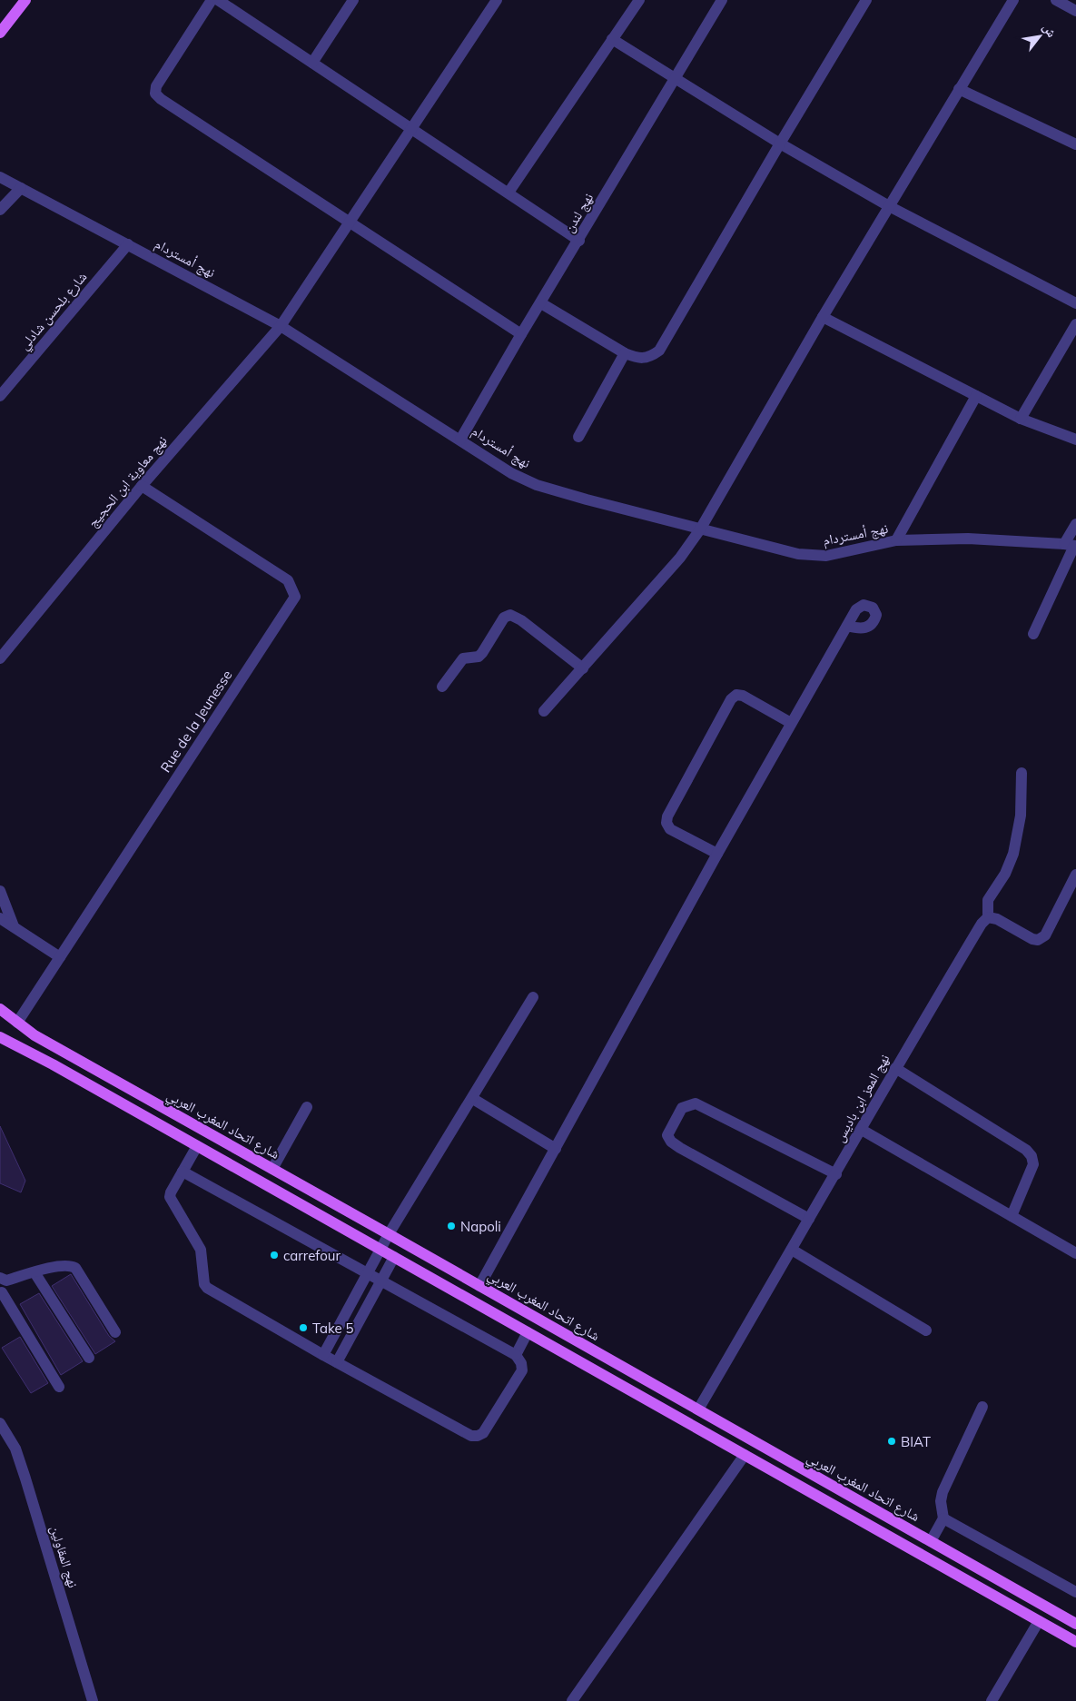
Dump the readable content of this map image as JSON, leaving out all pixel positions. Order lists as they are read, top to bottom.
{
  "streets": {
    "main road": ["شارع اتحاد المغرب العربي"],
    "street": [
      "نهج لندن",
      "نهج أمستردام",
      "شارع بلحسن شادلي",
      "نهج معاوية ابن الحجيج",
      "Rue de la Jeunesse",
      "نهج المعز ابن باديس",
      "نهج المقاولين"
    ]
  },
  "crossings": [
    ["نهج لندن", "نهج أمستردام"],
    ["نهج أمستردام", "شارع بلحسن شادلي"],
    ["نهج أمستردام", "نهج معاوية ابن الحجيج"],
    ["نهج معاوية ابن الحجيج", "Rue de la Jeunesse"],
    ["Rue de la Jeunesse", "شارع اتحاد المغرب العربي"],
    ["نهج المعز ابن باديس", "شارع اتحاد المغرب العربي"]
  ],
  "places": [
    "Napoli",
    "carrefour",
    "Take 5",
    "BIAT"
  ],
  "north": "top right"
}
